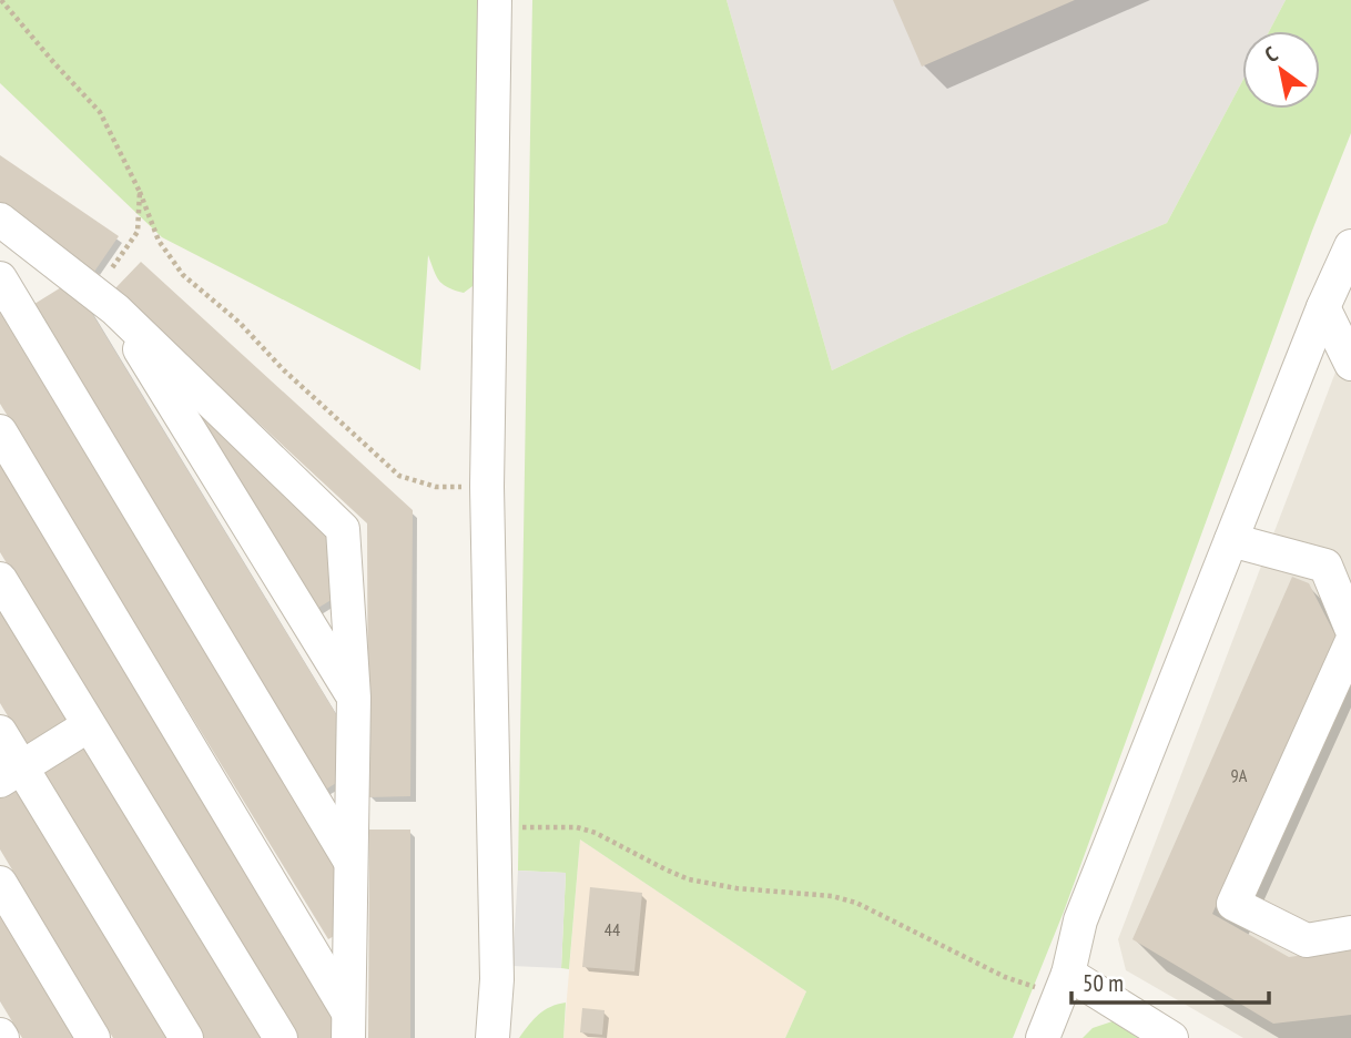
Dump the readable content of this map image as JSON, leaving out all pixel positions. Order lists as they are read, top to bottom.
{
  "house_numbers": ["9А", "44"],
  "scale_bar": "50 m",
  "north": "top left"
}
